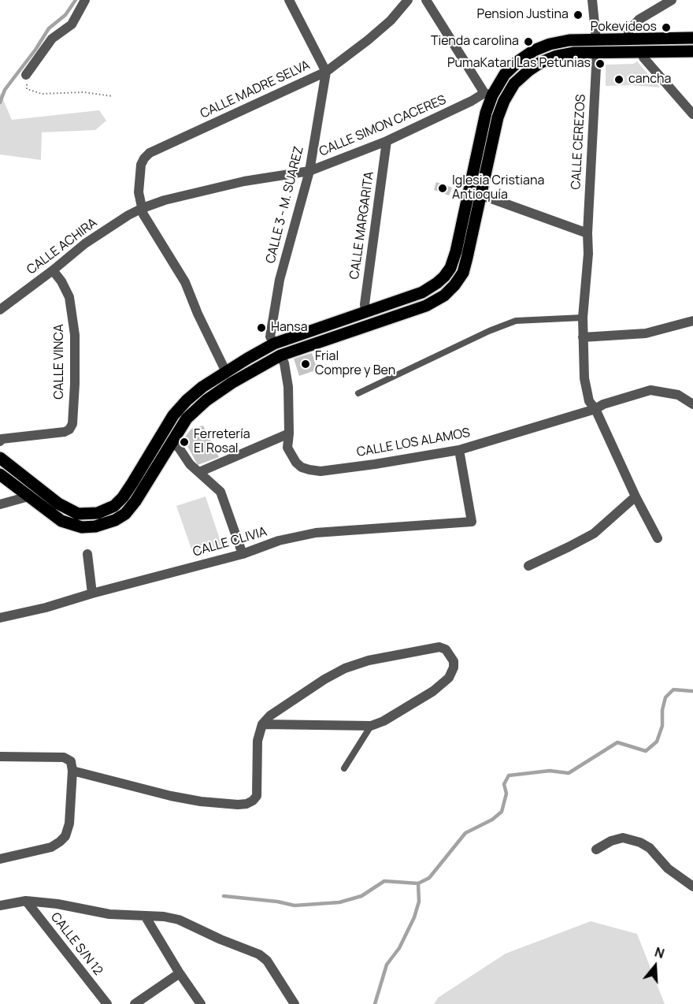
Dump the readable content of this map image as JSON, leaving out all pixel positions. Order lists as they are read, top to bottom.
{
  "streets": {
    "street": [
      "CALLE MADRE SELVA",
      "CALLE SIMON CACERES",
      "CALLE CEREZOS",
      "CALLE 3 - M. SUAREZ",
      "CALLE MARGARITA",
      "CALLE ACHIRA",
      "CALLE VINCA",
      "CALLE LOS ALAMOS",
      "CALLE CLIVIA",
      "CALLE S/N 12"
    ]
  },
  "crossings": [
    ["CALLE MADRE SELVA", "CALLE SIMON CACERES"],
    ["CALLE MADRE SELVA", "CALLE 3 - M. SUAREZ"],
    ["CALLE MADRE SELVA", "CALLE ACHIRA"],
    ["CALLE SIMON CACERES", "CALLE 3 - M. SUAREZ"],
    ["CALLE SIMON CACERES", "CALLE MARGARITA"],
    ["CALLE SIMON CACERES", "CALLE ACHIRA"],
    ["CALLE CEREZOS", "CALLE LOS ALAMOS"],
    ["CALLE ACHIRA", "CALLE VINCA"],
    ["CALLE LOS ALAMOS", "CALLE CLIVIA"]
  ],
  "places": [
    "Pension Justina",
    "Pokevideos",
    "Tienda carolina",
    "PumaKatari Las Petunias",
    "cancha",
    "Iglesia Cristiana Antioquía",
    "Hansa",
    "Frial Compre y Ben",
    "Ferretería El Rosal"
  ],
  "north": "top"
}
